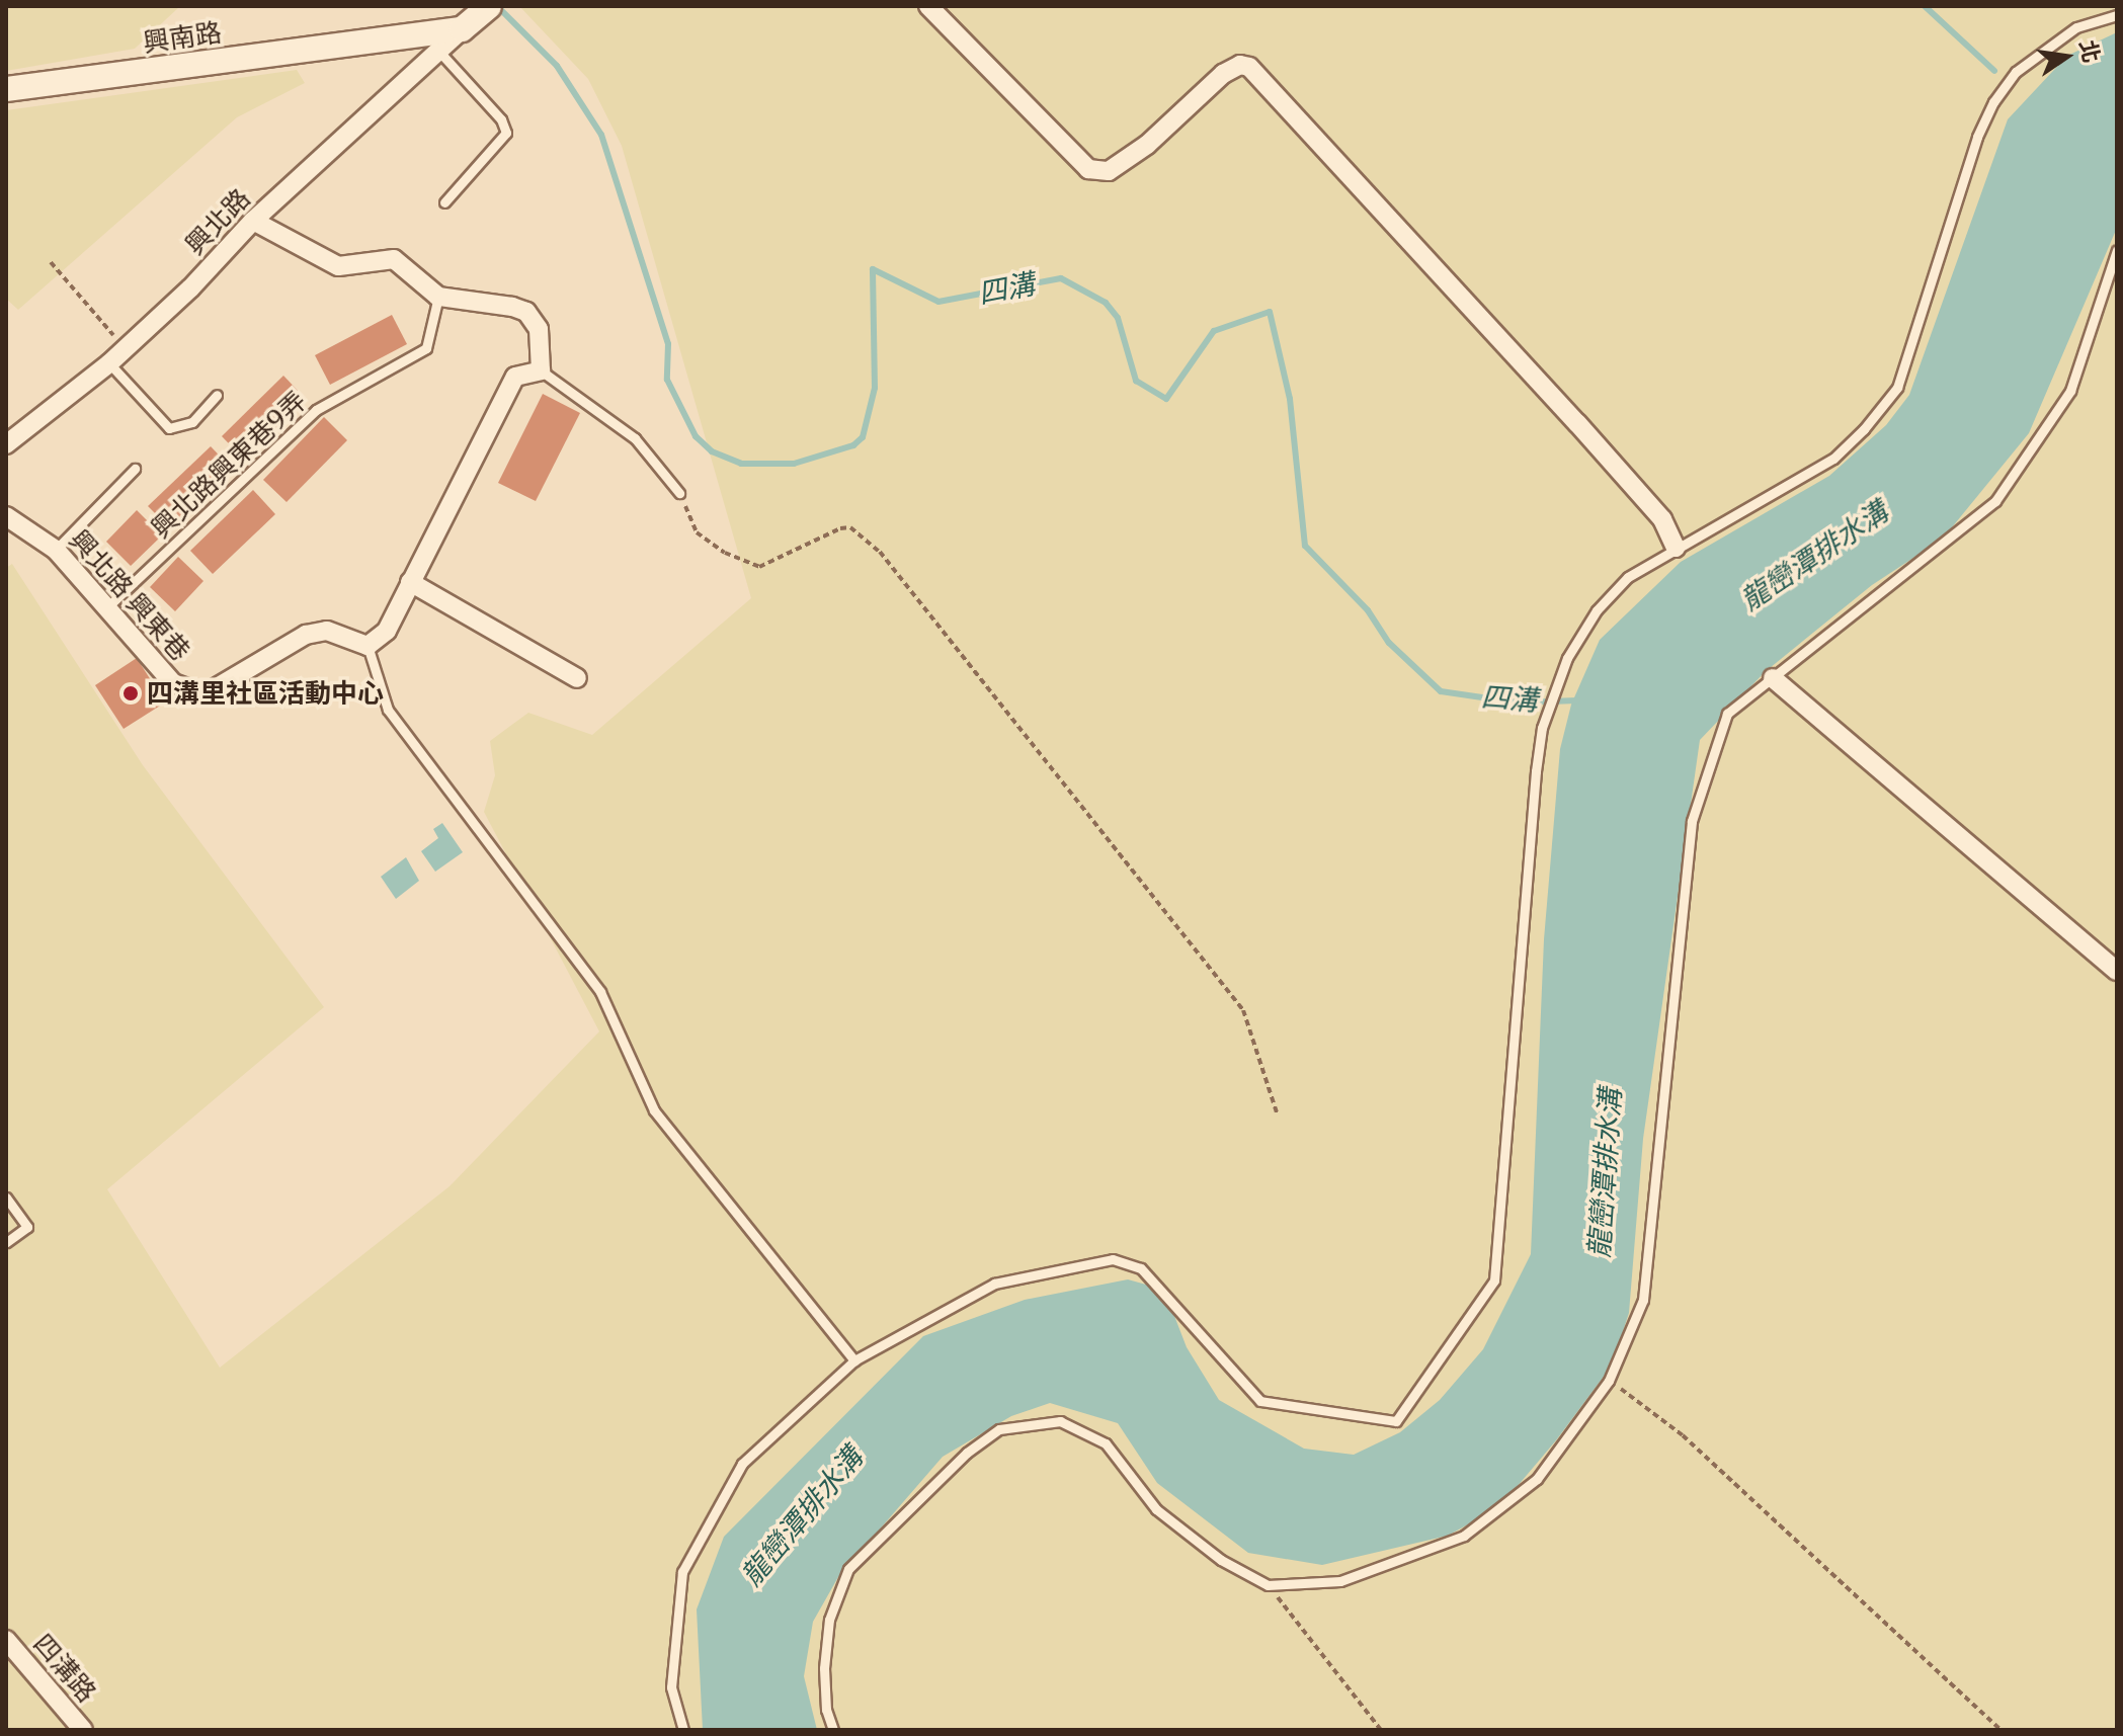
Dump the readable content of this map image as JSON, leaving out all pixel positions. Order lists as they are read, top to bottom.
{
  "streets": {
    "street": [
      "興南路",
      "興北路",
      "興北路 興東巷",
      "四溝路"
    ],
    "lane": ["興北路興東巷9弄"]
  },
  "crossings": [
    ["興南路", "興北路"],
    ["興北路興東巷9弄", "興北路 興東巷"]
  ],
  "water": ["四溝", "龍巒潭排水溝"],
  "places": ["四溝里社區活動中心"],
  "north": "right"
}
